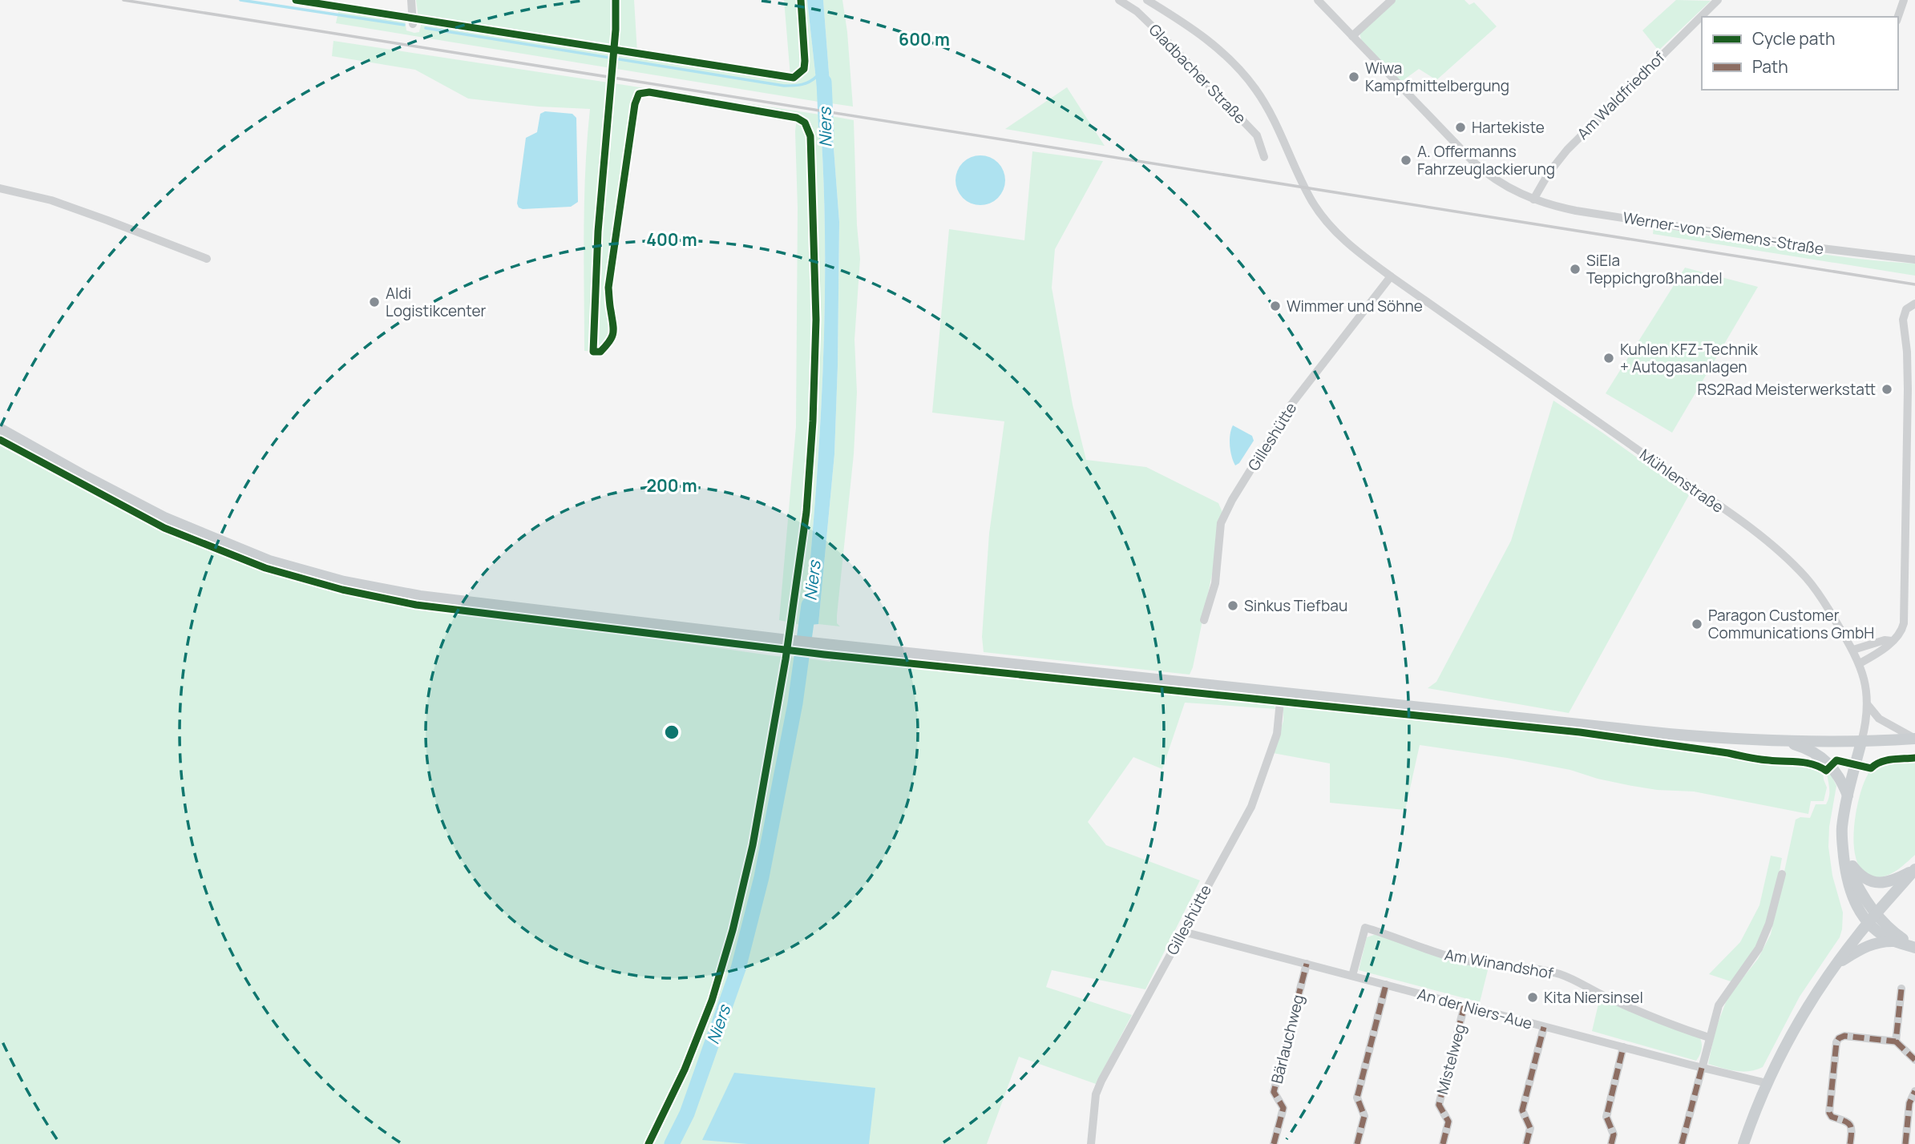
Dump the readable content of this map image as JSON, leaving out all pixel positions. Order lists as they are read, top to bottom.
{
  "streets": {
    "main road": ["Mühlenstraße"],
    "street": [
      "Gladbacher Straße",
      "Am Waldfriedhof",
      "Werner-von-Siemens-Straße",
      "Gilleshütte",
      "Am Winandshof",
      "An der Niers-Aue",
      "Bärlauchweg",
      "Mistelweg"
    ]
  },
  "crossings": [
    ["Gladbacher Straße", "Mühlenstraße"],
    ["Am Waldfriedhof", "Werner-von-Siemens-Straße"],
    ["Gilleshütte", "Mühlenstraße"],
    ["Gilleshütte", "An der Niers-Aue"],
    ["Am Winandshof", "An der Niers-Aue"],
    ["An der Niers-Aue", "Bärlauchweg"],
    ["An der Niers-Aue", "Mistelweg"]
  ],
  "water": ["Niers"],
  "places": [
    "Wiwa Kampfmittelbergung",
    "Hartekiste",
    "A. Offermanns Fahrzeuglackierung",
    "SiEla Teppichgroßhandel",
    "Aldi Logistikcenter",
    "Wimmer und Söhne",
    "Kuhlen KFZ-Technik + Autogasanlagen",
    "RS2Rad Meisterwerkstatt",
    "Sinkus Tiefbau",
    "Paragon Customer Communications GmbH",
    "Kita Niersinsel"
  ],
  "legend": ["Cycle path", "Path"],
  "rings": ["600 m", "400 m", "200 m"]
}
